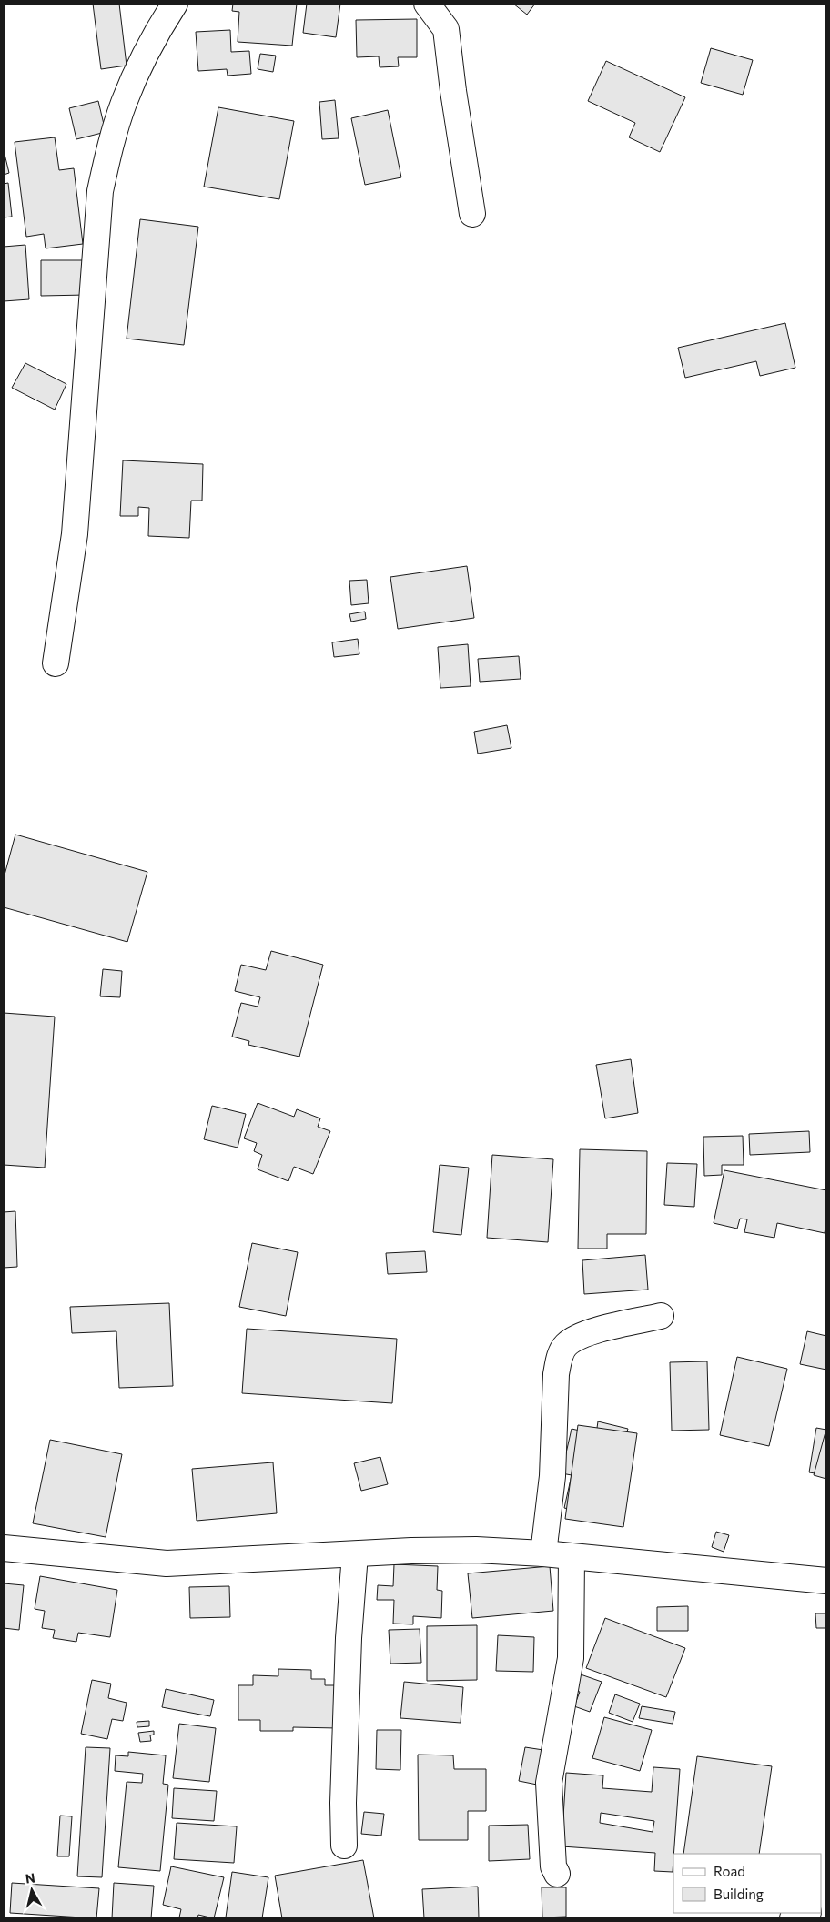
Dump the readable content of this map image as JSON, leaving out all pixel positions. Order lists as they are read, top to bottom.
{
  "legend": ["Road", "Building"],
  "north": "top"
}
